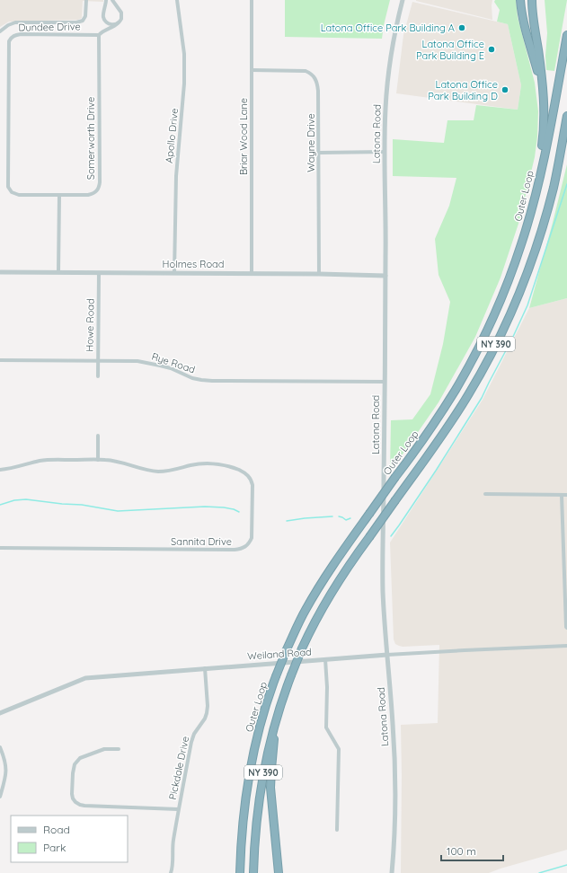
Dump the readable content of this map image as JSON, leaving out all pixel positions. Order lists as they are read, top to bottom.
{
  "streets": {
    "highway": ["Outer Loop", "NY 390"],
    "street": [
      "Dundee Drive",
      "Latona Road",
      "Apollo Drive",
      "Briar Wood Lane",
      "Somerworth Drive",
      "Wayne Drive",
      "Holmes Road",
      "Howe Road",
      "Rye Road",
      "Sannita Drive",
      "Weiland Road",
      "Pickdale Drive"
    ]
  },
  "crossings": [
    ["Dundee Drive", "Somerworth Drive"],
    ["Latona Road", "Holmes Road"],
    ["Latona Road", "Rye Road"],
    ["Latona Road", "Weiland Road"],
    ["Apollo Drive", "Holmes Road"],
    ["Briar Wood Lane", "Wayne Drive"],
    ["Briar Wood Lane", "Holmes Road"],
    ["Wayne Drive", "Holmes Road"],
    ["Holmes Road", "Howe Road"],
    ["Howe Road", "Rye Road"],
    ["Weiland Road", "Pickdale Drive"]
  ],
  "places": ["Latona Office Park Building A", "Latona Office Park Building E", "Latona Office Park Building D"],
  "legend": ["Road", "Park"],
  "scale_bar": "100 m"
}
